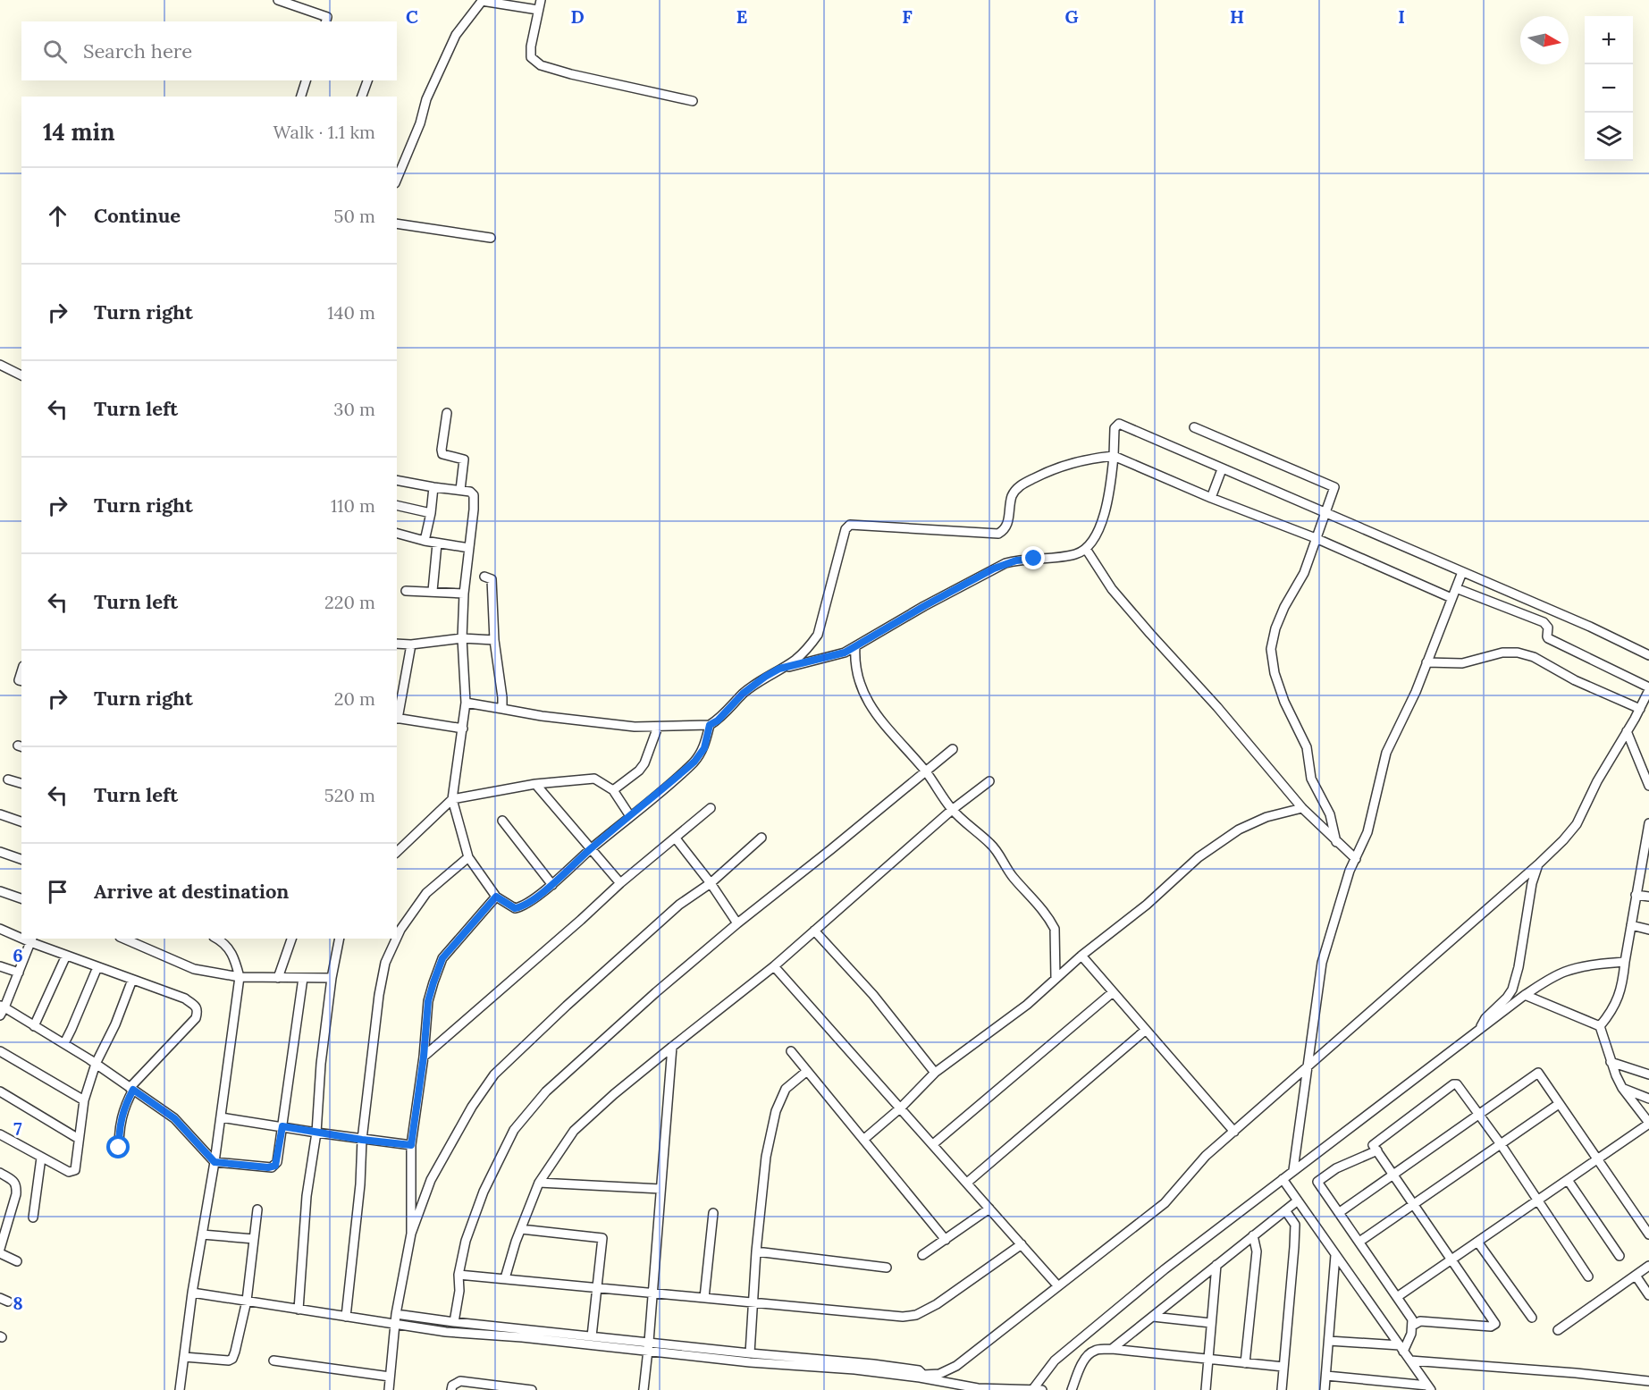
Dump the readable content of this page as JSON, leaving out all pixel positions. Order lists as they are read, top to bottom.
{
  "north": "right",
  "page": {
    "map_buttons": ["+", "−"],
    "search": "Search here",
    "heading": ["14 min", "Walk · 1.1 km"],
    "list": [
      ["Continue", "50 m"],
      ["Turn right", "140 m"],
      ["Turn left", "30 m"],
      ["Turn right", "110 m"],
      ["Turn left", "220 m"],
      ["Turn right", "20 m"],
      ["Turn left", "520 m"],
      "Arrive at destination"
    ]
  },
  "grid": {
    "columns": [
      "C",
      "D",
      "E",
      "F",
      "G",
      "H",
      "I"
    ],
    "rows": ["6", "7", "8"]
  }
}
